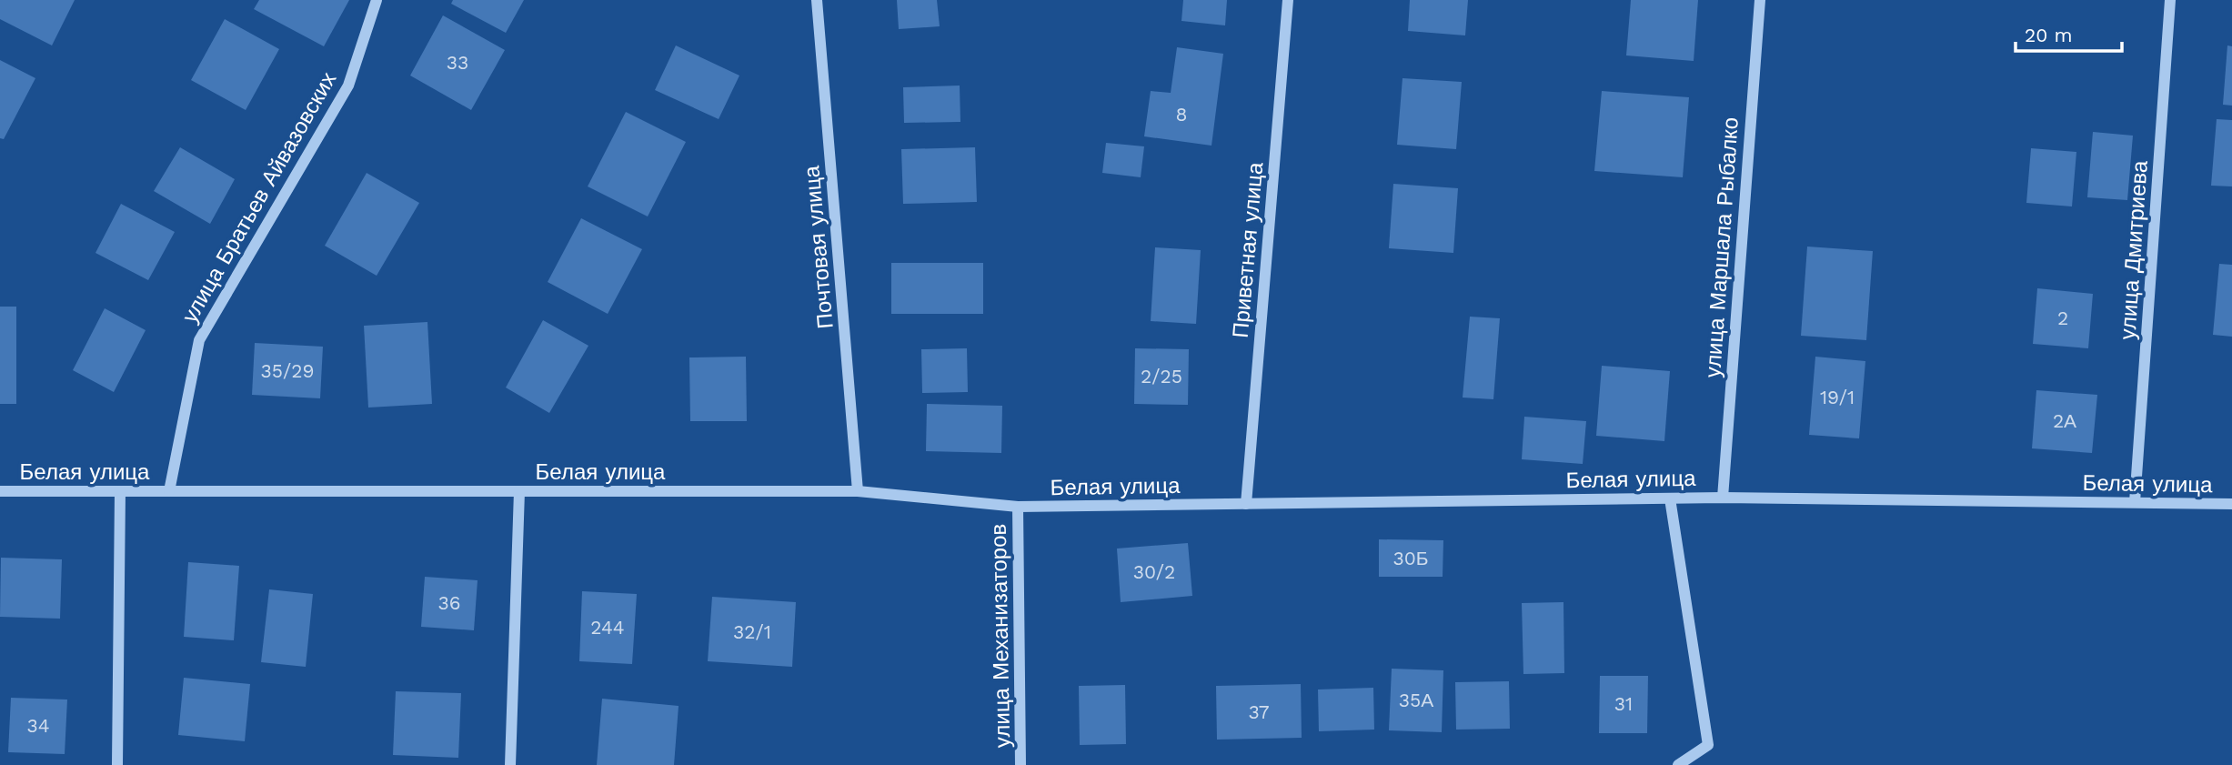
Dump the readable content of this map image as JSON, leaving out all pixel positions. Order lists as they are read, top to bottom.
{
  "streets": {
    "street": [
      "улица Братьев Айвазовских",
      "Почтовая улица",
      "улица Маршала Рыбалко",
      "Приветная улица",
      "улица Дмитриева",
      "Белая улица",
      "улица Механизаторов"
    ]
  },
  "crossings": [
    ["улица Братьев Айвазовских", "Белая улица"],
    ["Почтовая улица", "Белая улица"],
    ["улица Маршала Рыбалко", "Белая улица"],
    ["Приветная улица", "Белая улица"],
    ["улица Дмитриева", "Белая улица"],
    ["Белая улица", "улица Механизаторов"]
  ],
  "house_numbers": [
    "33",
    "8",
    "2",
    "35/29",
    "2/25",
    "19/1",
    "2А",
    "30Б",
    "30/2",
    "36",
    "244",
    "32/1",
    "35А",
    "31",
    "37",
    "34"
  ],
  "scale_bar": "20 m"
}
